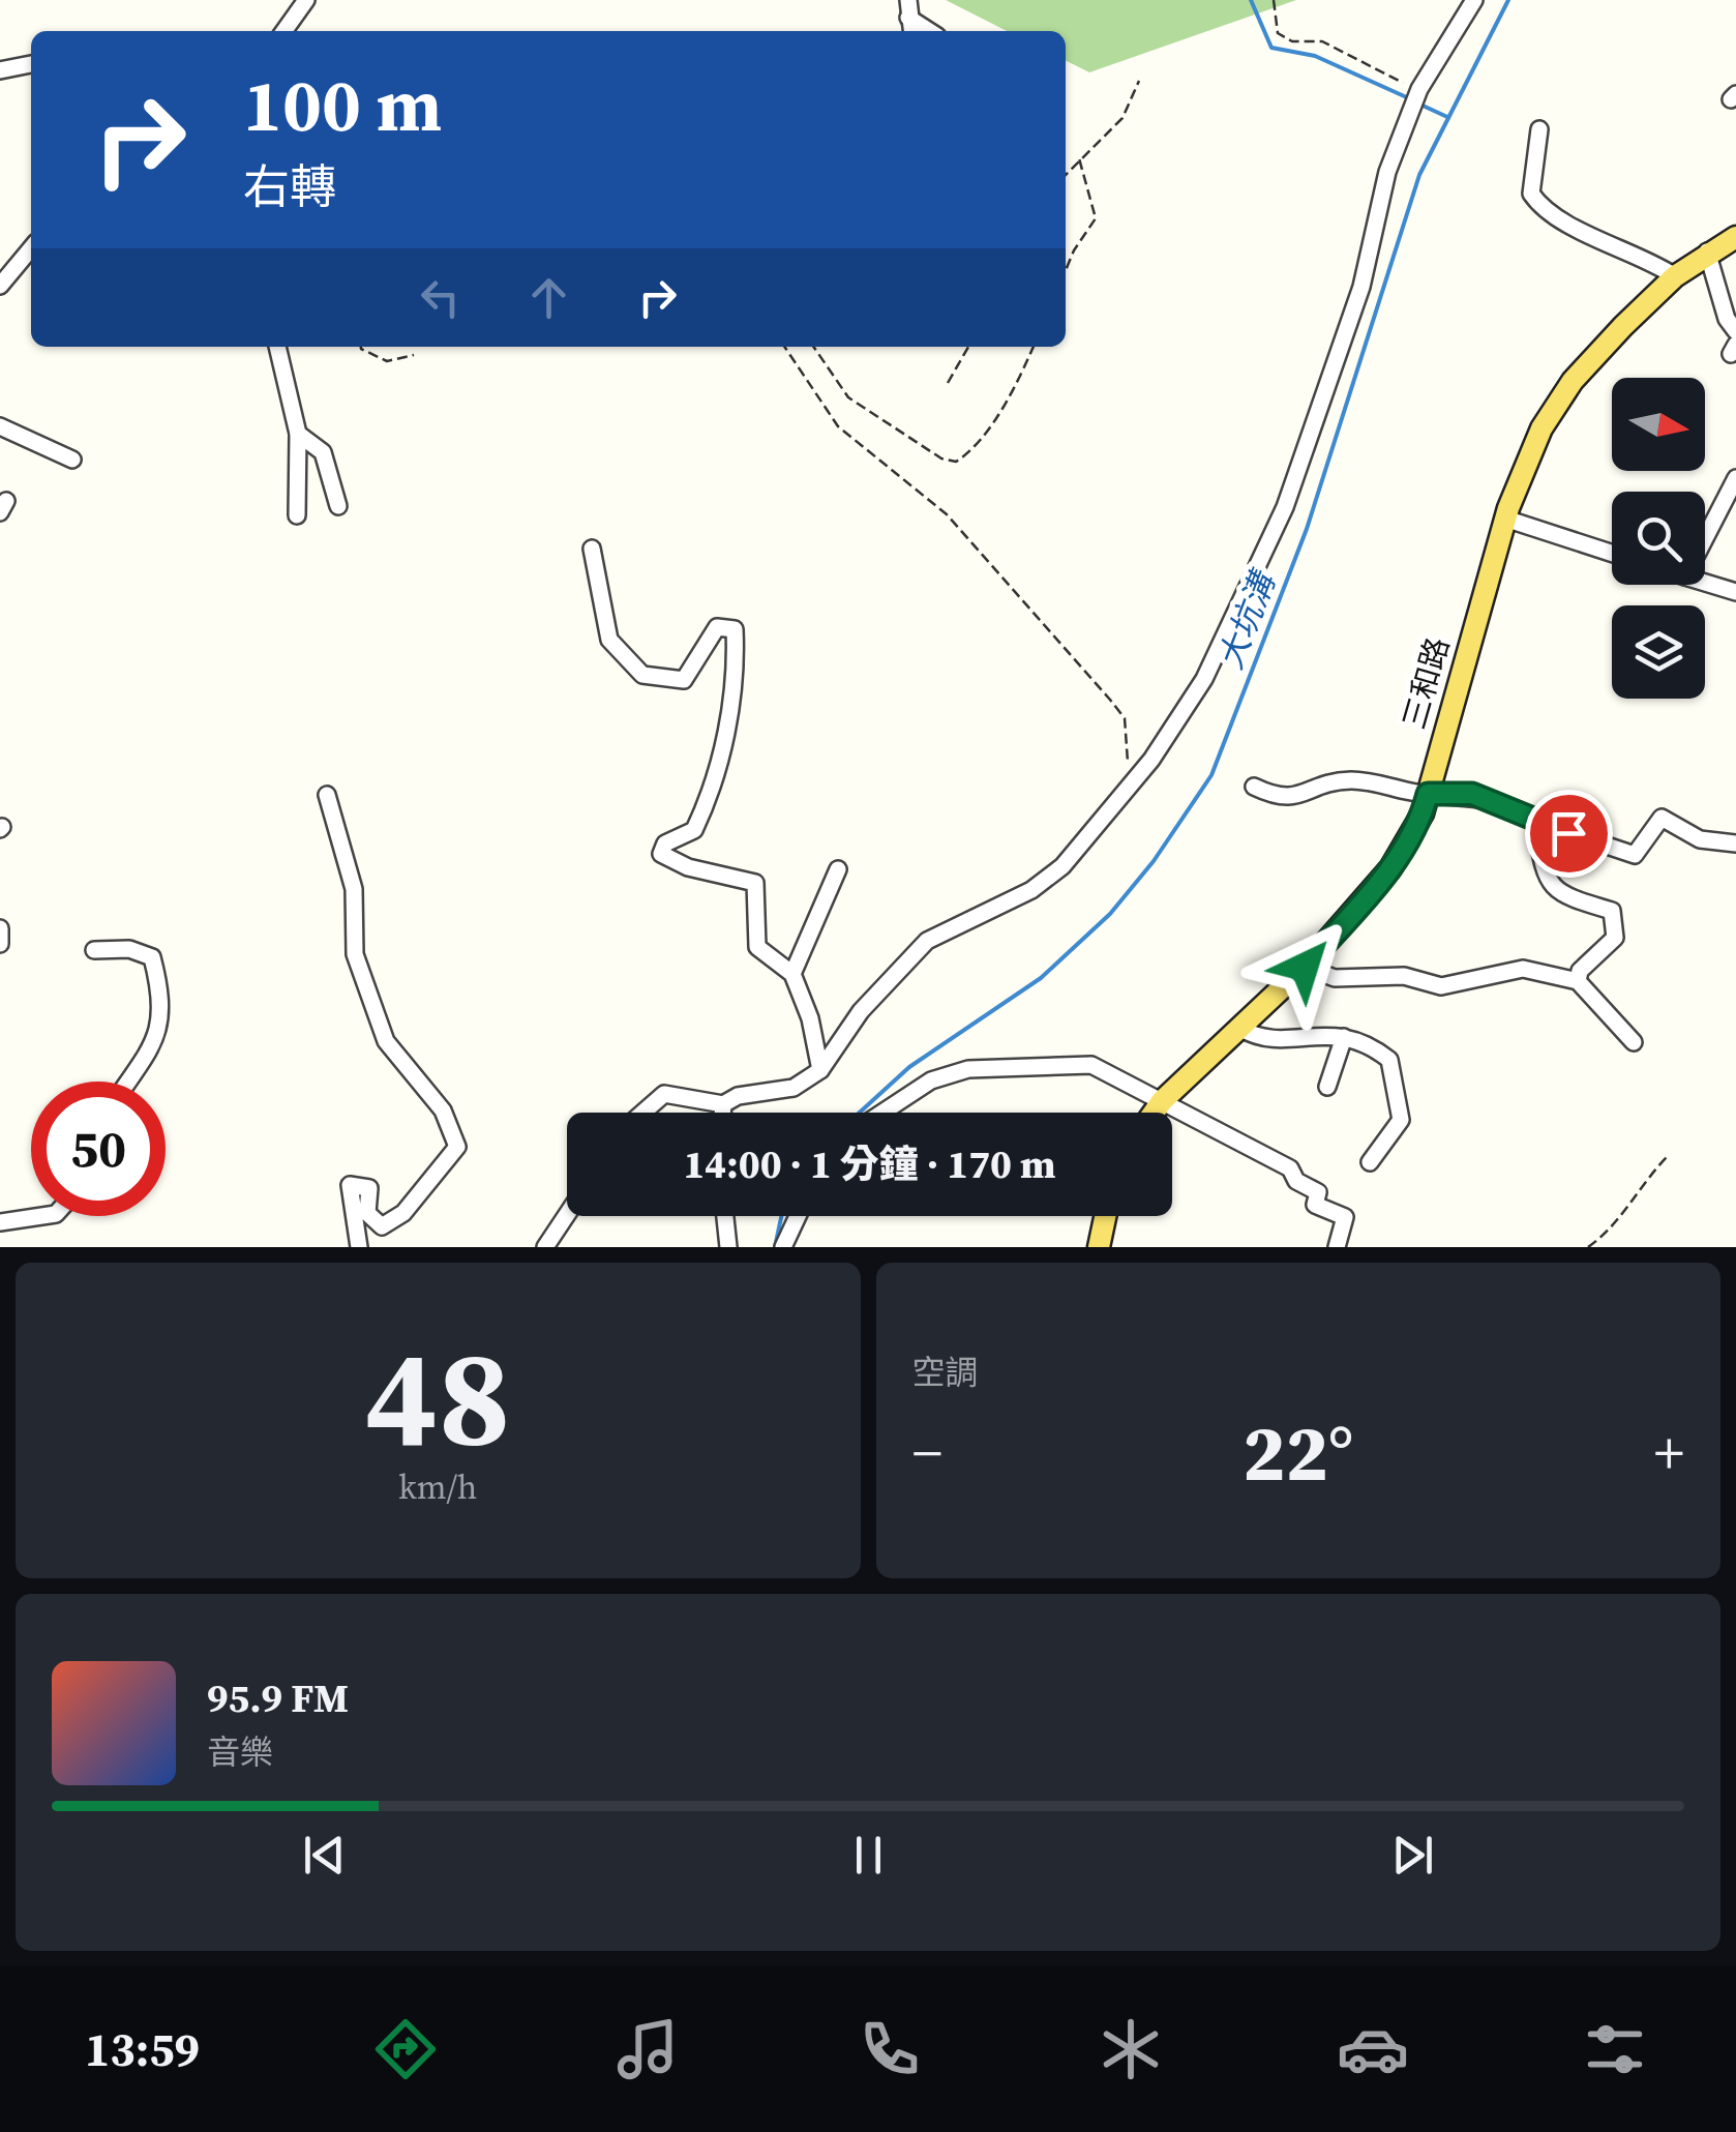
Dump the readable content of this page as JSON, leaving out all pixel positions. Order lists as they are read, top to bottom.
{
  "streets": {
    "main road": ["三和路"]
  },
  "water": ["大坑溝"],
  "north": "right",
  "page": {
    "turn": ["100 m", "右轉"],
    "limit": "50",
    "trip": "14:00 · 1 分鐘 · 170 m",
    "tile": [
      ["48", "km/h"],
      "空調"
    ],
    "heat": ["−", "22°", "+"],
    "song": ["95.9 FM", "音樂"],
    "tabs": "13:59"
  }
}
